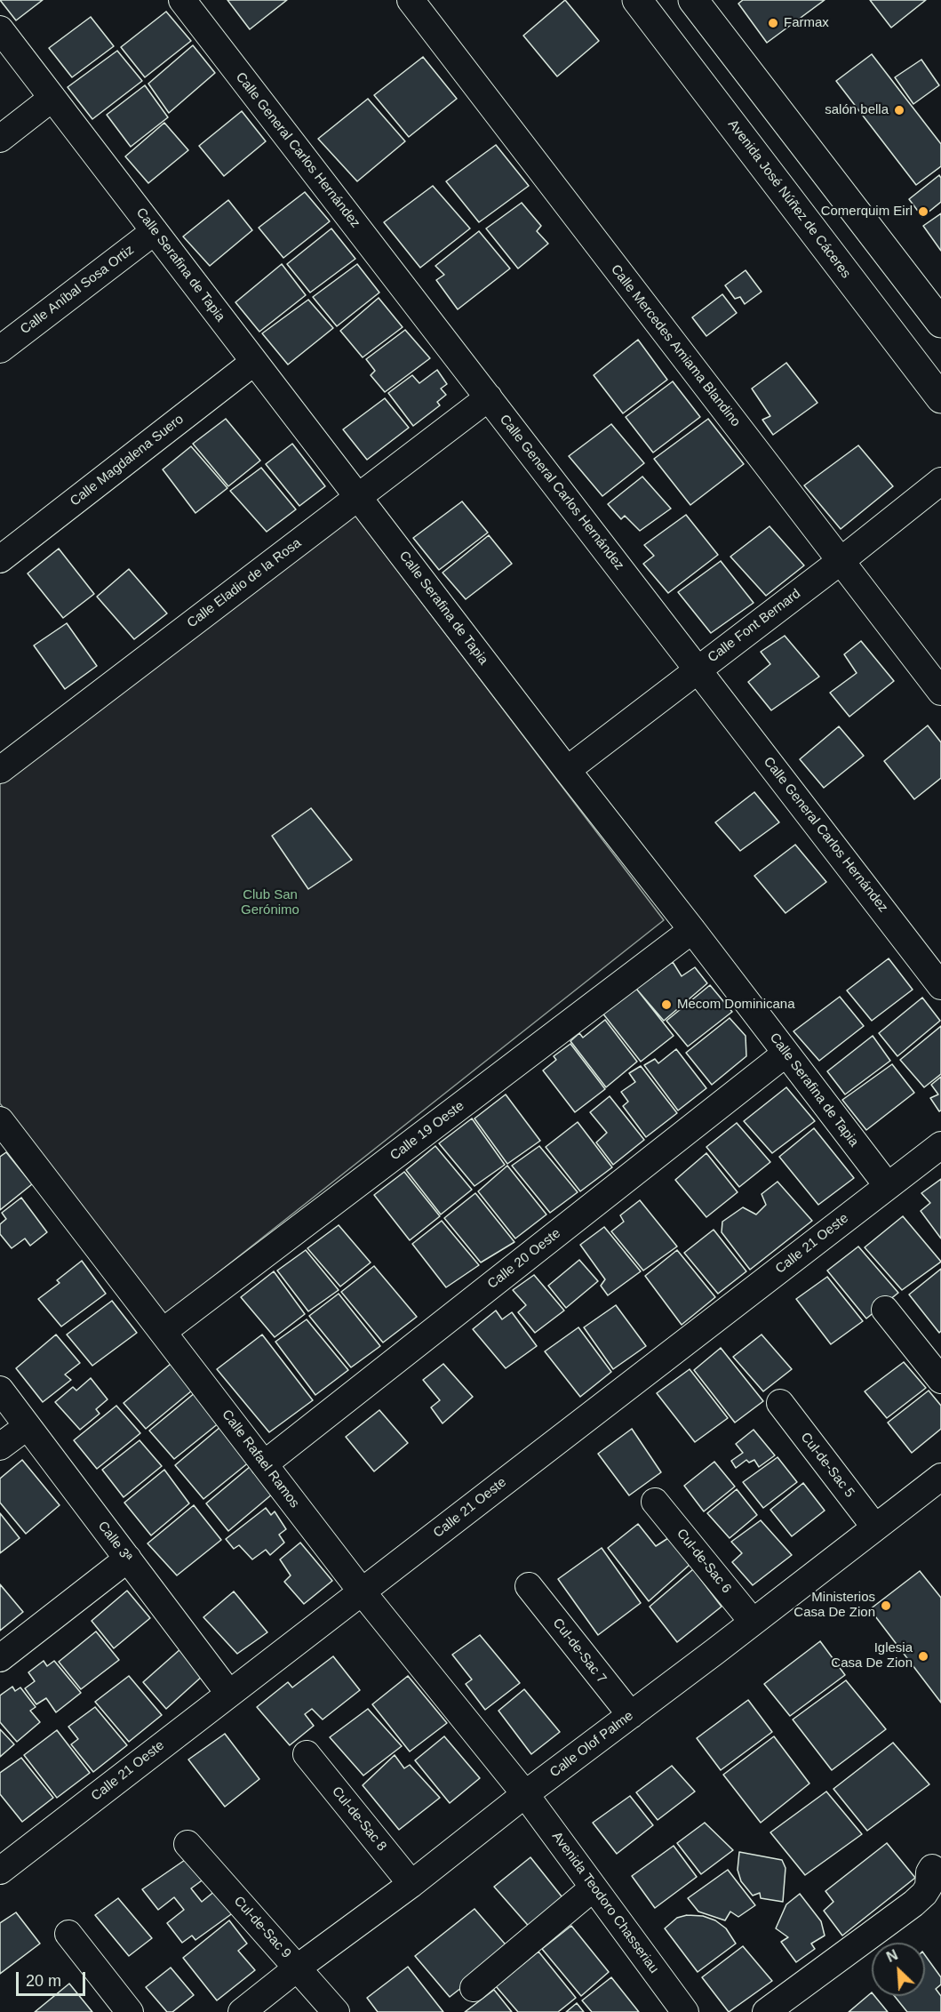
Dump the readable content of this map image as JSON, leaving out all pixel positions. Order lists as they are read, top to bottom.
{
  "streets": {
    "main road": ["Avenida José Núñez de Cáceres"],
    "street": [
      "Calle General Carlos Hernández",
      "Calle Serafina de Tapia",
      "Calle Aníbal Sosa Ortiz",
      "Calle Mercedes Amiama Blandino",
      "Calle Magdalena Suero",
      "Calle Eladio de la Rosa",
      "Calle Font Bernard",
      "Calle 19 Oeste",
      "Calle 21 Oeste",
      "Calle 20 Oeste",
      "Calle Rafael Ramos",
      "Cul-de-Sac 5",
      "Calle 3ª",
      "Cul-de-Sac 6",
      "Cul-de-Sac 7",
      "Calle Olof Palme",
      "Cul-de-Sac 8",
      "Avenida Teodoro Chasseriau",
      "Cul-de-Sac 9"
    ]
  },
  "crossings": [
    ["Calle General Carlos Hernández", "Calle Eladio de la Rosa"],
    ["Calle General Carlos Hernández", "Calle Font Bernard"],
    ["Calle Serafina de Tapia", "Calle Aníbal Sosa Ortiz"],
    ["Calle Serafina de Tapia", "Calle Magdalena Suero"],
    ["Calle Serafina de Tapia", "Calle Eladio de la Rosa"],
    ["Calle Serafina de Tapia", "Calle Font Bernard"],
    ["Calle Serafina de Tapia", "Calle 19 Oeste"],
    ["Calle Serafina de Tapia", "Calle 21 Oeste"],
    ["Calle Serafina de Tapia", "Calle 20 Oeste"],
    ["Calle Mercedes Amiama Blandino", "Calle Font Bernard"],
    ["Calle 19 Oeste", "Calle Rafael Ramos"],
    ["Calle 21 Oeste", "Calle Rafael Ramos"],
    ["Calle 21 Oeste", "Calle 3ª"],
    ["Calle 20 Oeste", "Calle Rafael Ramos"],
    ["Calle Rafael Ramos", "Calle Olof Palme"],
    ["Calle Rafael Ramos", "Avenida Teodoro Chasseriau"],
    ["Cul-de-Sac 5", "Calle Olof Palme"],
    ["Cul-de-Sac 6", "Calle Olof Palme"],
    ["Cul-de-Sac 7", "Calle Olof Palme"],
    ["Calle Olof Palme", "Cul-de-Sac 8"],
    ["Calle Olof Palme", "Avenida Teodoro Chasseriau"],
    ["Calle Olof Palme", "Cul-de-Sac 9"]
  ],
  "parks": ["Club San Gerónimo"],
  "places": [
    "Farmax",
    "salón bella",
    "Comerquim Eirl",
    "Mecom Dominicana",
    "Ministerios Casa De Zion",
    "Iglesia Casa De Zion"
  ],
  "scale_bar": "20 m",
  "north": "top left"
}
